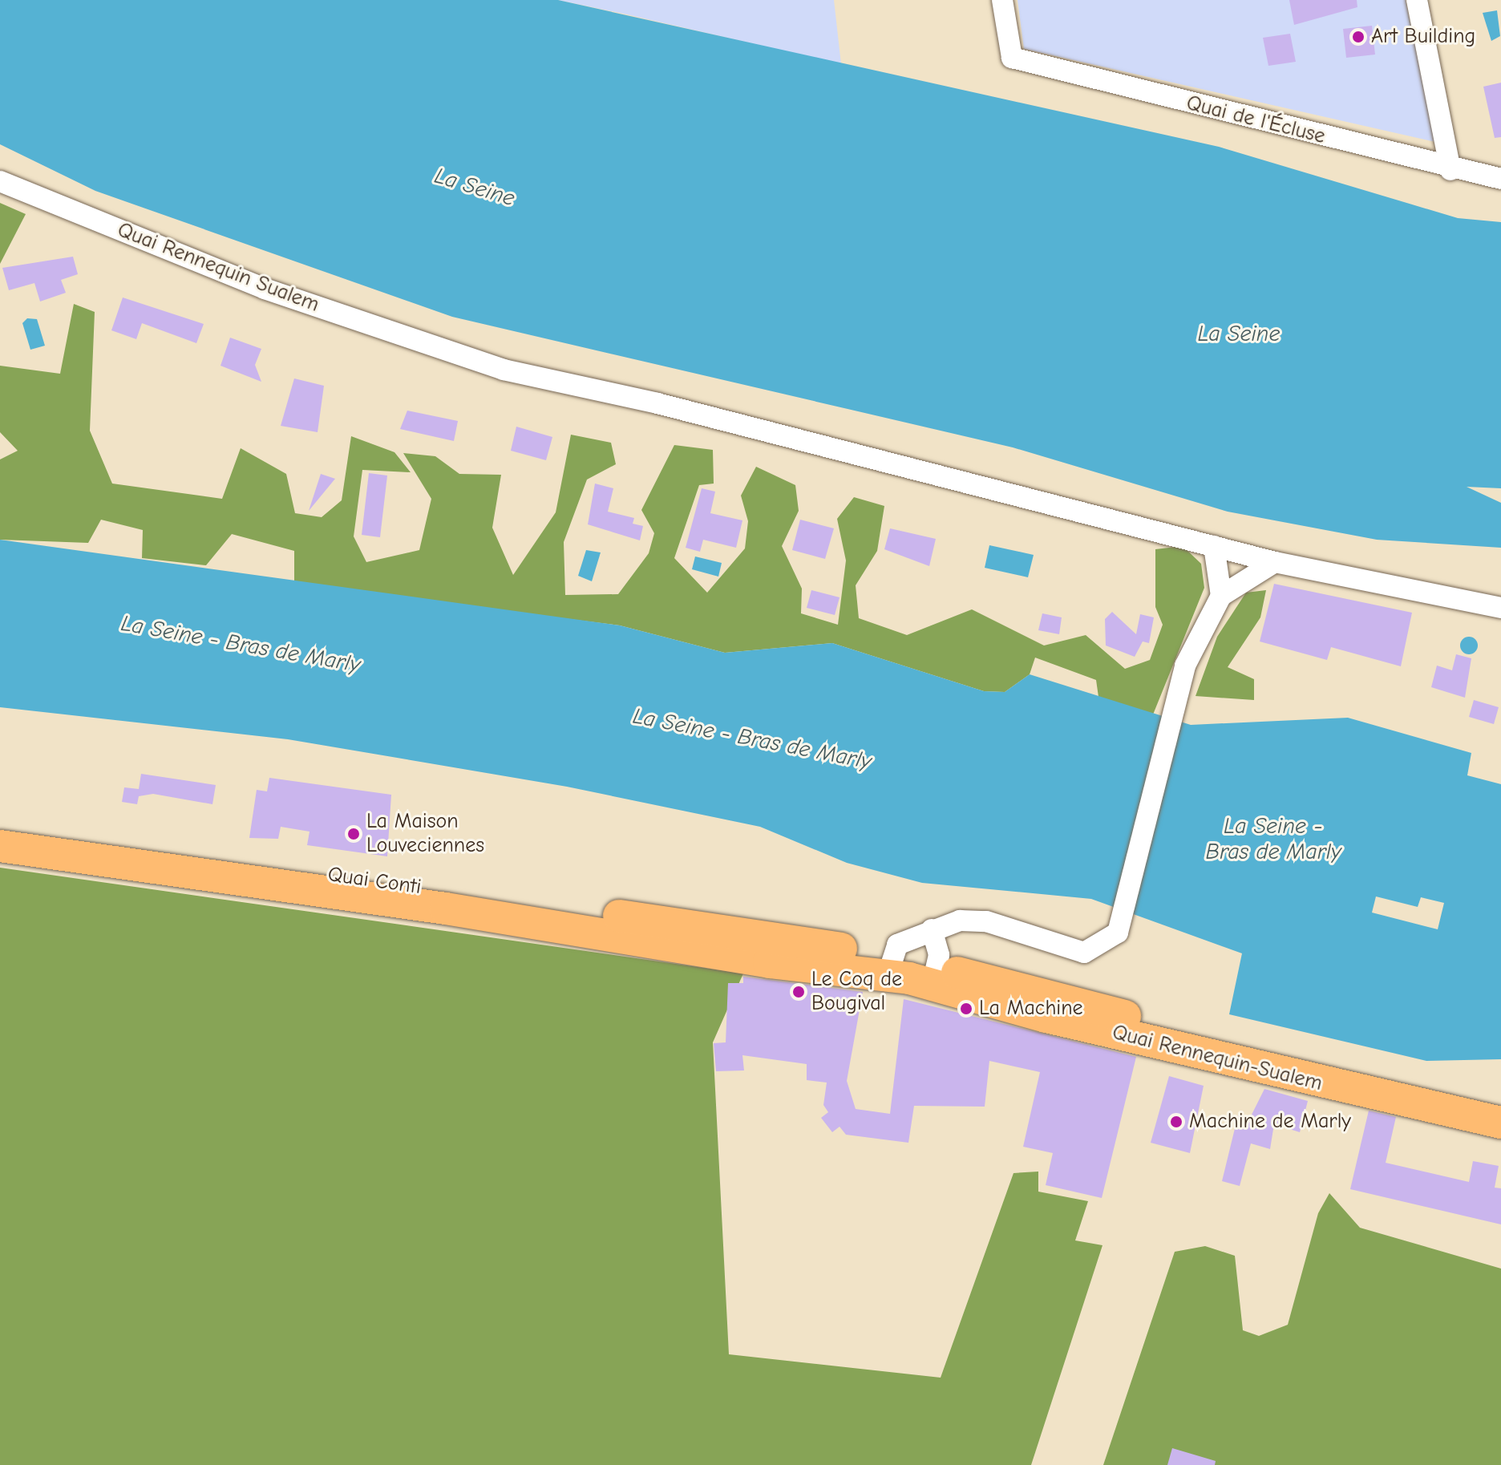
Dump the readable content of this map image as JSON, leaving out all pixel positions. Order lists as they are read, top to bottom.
{
  "streets": {
    "main road": ["Quai Conti", "Quai Rennequin-Sualem"],
    "street": ["Quai de l'Écluse", "Quai Rennequin Sualem"]
  },
  "crossings": [
    ["Quai Conti", "Quai Rennequin-Sualem"]
  ],
  "water": ["La Seine", "La Seine - Bras de Marly"],
  "places": [
    "Art Building",
    "La Maison Louveciennes",
    "Le Coq de Bougival",
    "La Machine",
    "Machine de Marly"
  ]
}
